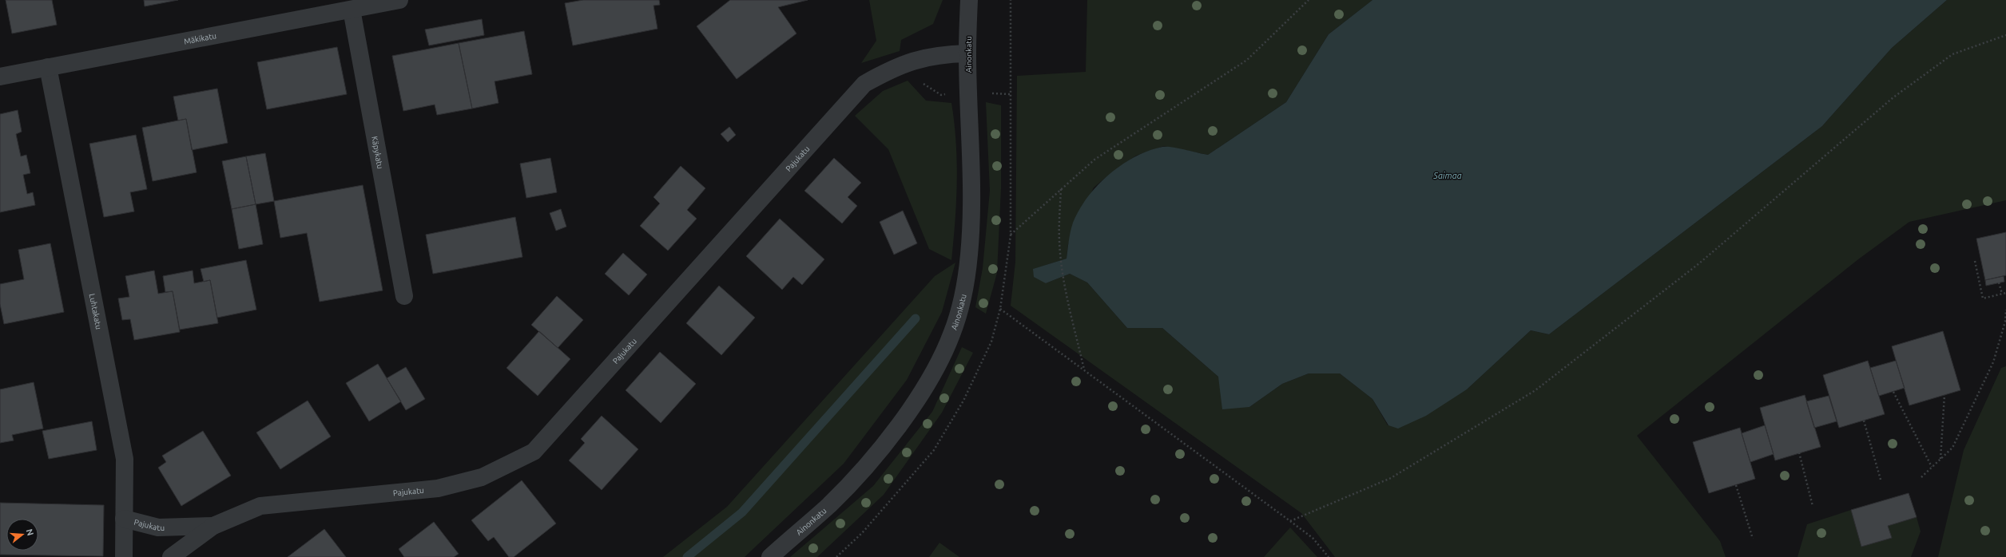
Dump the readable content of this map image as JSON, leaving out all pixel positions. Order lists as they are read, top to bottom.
{
  "streets": {
    "street": [
      "Mäkikatu",
      "Ainonkatu",
      "Käpykatu",
      "Pajukatu",
      "Luhtakatu"
    ]
  },
  "crossings": [
    ["Mäkikatu", "Käpykatu"],
    ["Mäkikatu", "Luhtakatu"],
    ["Ainonkatu", "Pajukatu"],
    ["Pajukatu", "Luhtakatu"]
  ],
  "water": ["Saimaa"],
  "north": "right"
}
